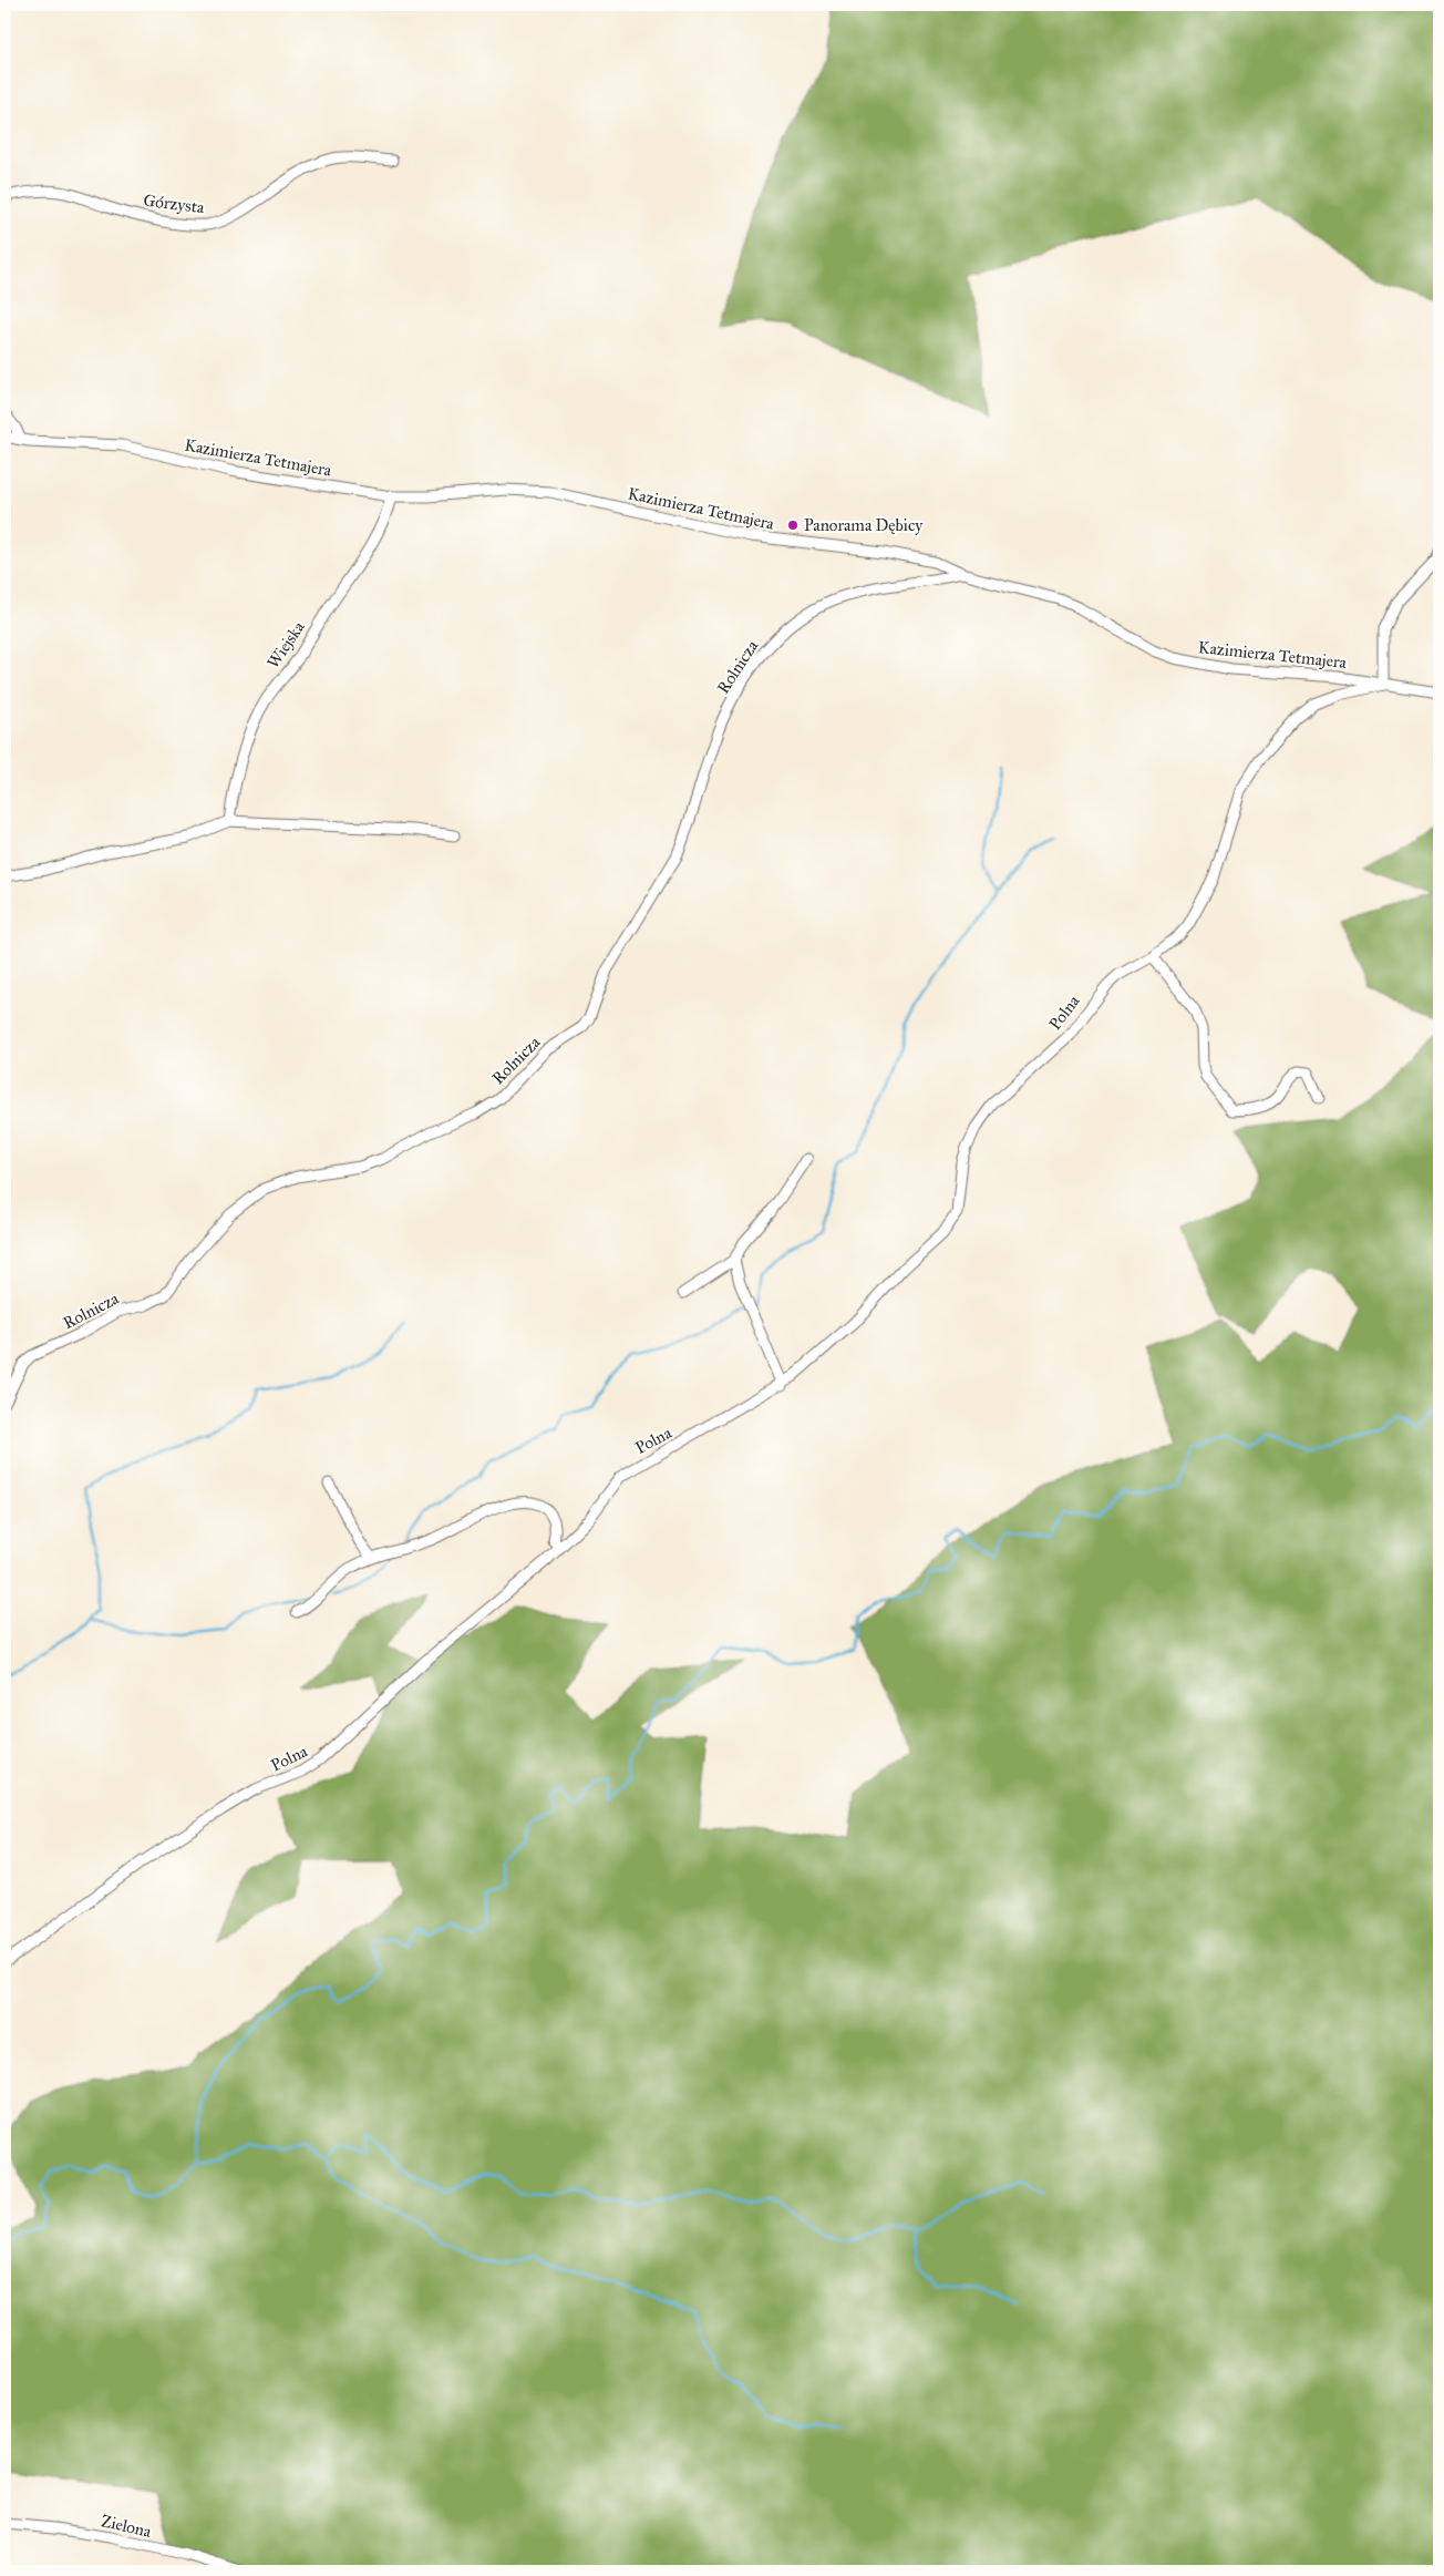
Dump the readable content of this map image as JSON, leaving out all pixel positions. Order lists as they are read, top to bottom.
{
  "streets": {
    "street": [
      "Górzysta",
      "Kazimierza Tetmajera",
      "Wiejska",
      "Rolnicza",
      "Polna",
      "Zielona"
    ]
  },
  "crossings": [
    ["Kazimierza Tetmajera", "Wiejska"],
    ["Kazimierza Tetmajera", "Rolnicza"],
    ["Kazimierza Tetmajera", "Polna"]
  ],
  "places": ["Panorama Dębicy"]
}
